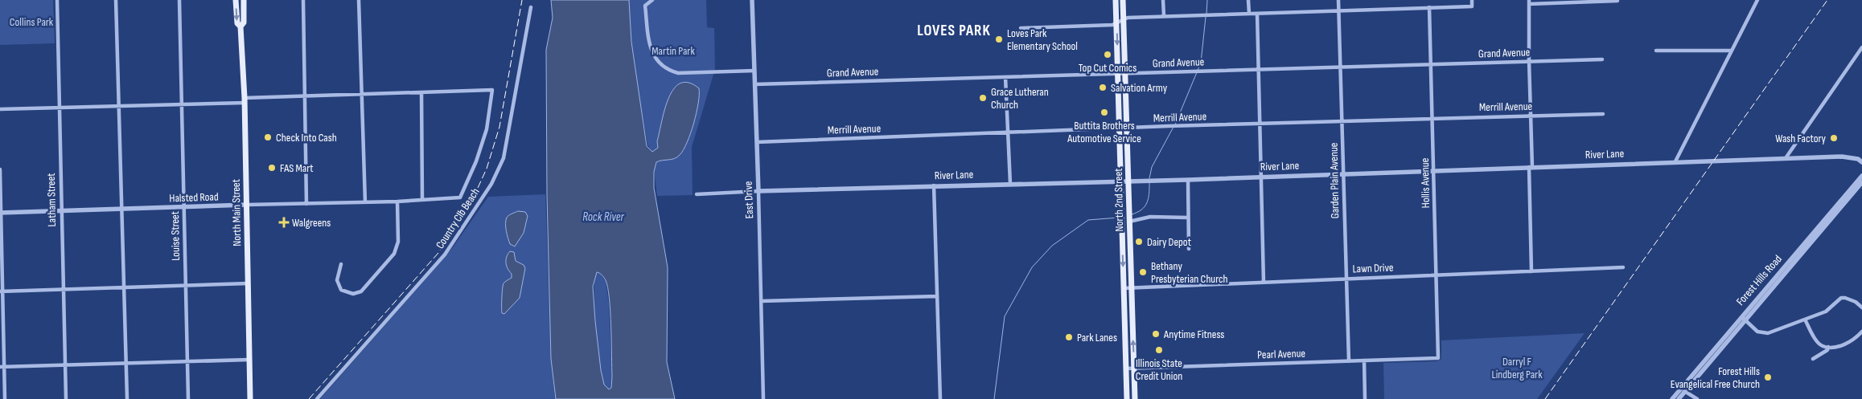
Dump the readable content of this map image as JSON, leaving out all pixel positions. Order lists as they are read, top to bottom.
{
  "streets": {
    "main road": ["North 2nd Street", "North Main Street"],
    "street": [
      "Grand Avenue",
      "Merrill Avenue",
      "River Lane",
      "Garden Plain Avenue",
      "Hollis Avenue",
      "Halsted Road",
      "Latham Street",
      "East Drive",
      "Country Clb Beach",
      "Louise Street",
      "Lawn Drive",
      "Forest Hills Road",
      "Pearl Avenue"
    ]
  },
  "crossings": [
    ["Grand Avenue", "Garden Plain Avenue"],
    ["Grand Avenue", "Hollis Avenue"],
    ["Grand Avenue", "East Drive"],
    ["Grand Avenue", "North 2nd Street"],
    ["Merrill Avenue", "Garden Plain Avenue"],
    ["Merrill Avenue", "Hollis Avenue"],
    ["Merrill Avenue", "East Drive"],
    ["Merrill Avenue", "North 2nd Street"],
    ["River Lane", "Garden Plain Avenue"],
    ["River Lane", "Hollis Avenue"],
    ["River Lane", "East Drive"],
    ["River Lane", "North 2nd Street"],
    ["Garden Plain Avenue", "Lawn Drive"],
    ["Garden Plain Avenue", "Pearl Avenue"],
    ["Hollis Avenue", "Lawn Drive"],
    ["Hollis Avenue", "Pearl Avenue"],
    ["Halsted Road", "Latham Street"],
    ["Halsted Road", "North Main Street"],
    ["Halsted Road", "Louise Street"],
    ["North 2nd Street", "Lawn Drive"],
    ["North 2nd Street", "Pearl Avenue"]
  ],
  "districts": ["LOVES PARK"],
  "water": ["Rock River"],
  "parks": ["Collins Park", "Martin Park", "Darryl F Lindberg Park"],
  "places": {
    "other": [
      "Loves Park Elementary School",
      "Top Cut Comics",
      "Salvation Army",
      "Grace Lutheran Church",
      "Buttita Brothers Automotive Service",
      "Check Into Cash",
      "Wash Factory",
      "FAS Mart",
      "Dairy Depot",
      "Bethany Presbyterian Church",
      "Anytime Fitness",
      "Park Lanes",
      "Illinois State Credit Union",
      "Forest Hills Evangelical Free Church"
    ],
    "health": ["Walgreens"]
  }
}
